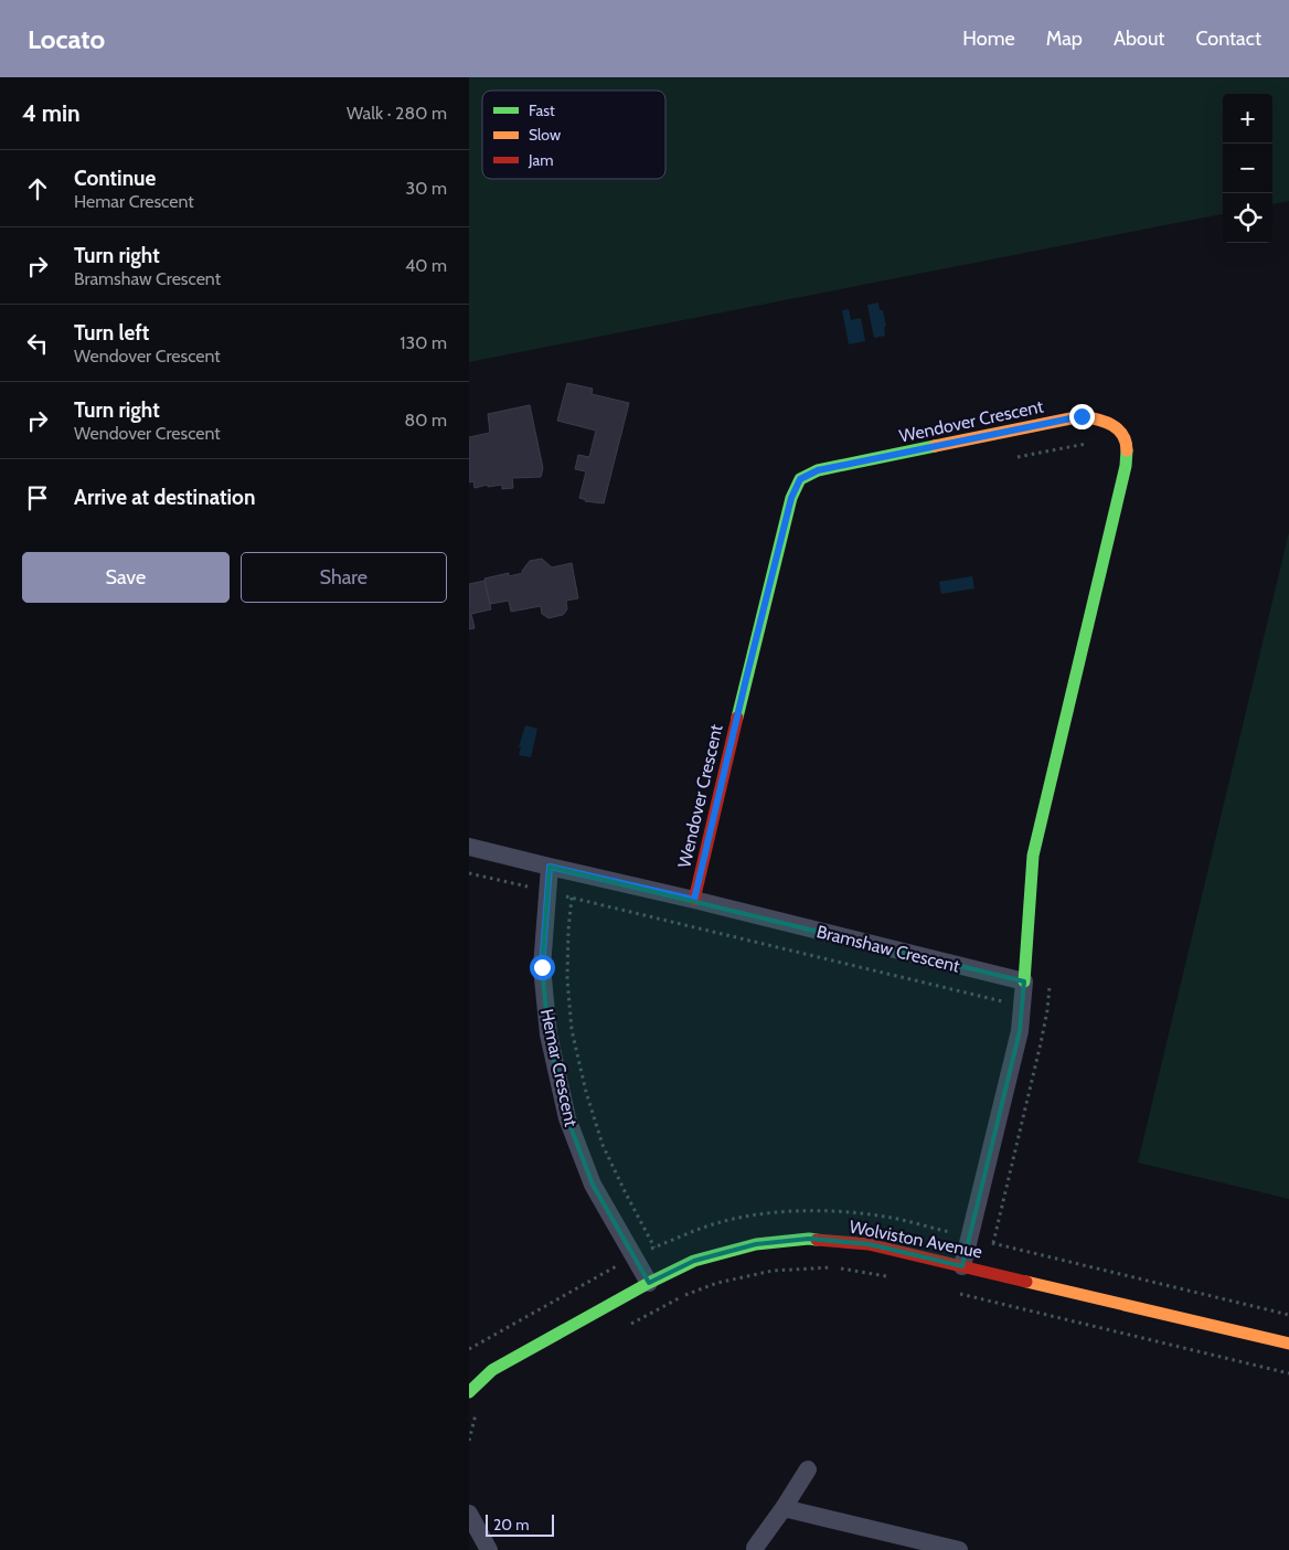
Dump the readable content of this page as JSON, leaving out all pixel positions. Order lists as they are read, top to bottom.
{
  "streets": {
    "street": [
      "Wendover Crescent",
      "Bramshaw Crescent",
      "Hemar Crescent",
      "Wolviston Avenue"
    ]
  },
  "crossings": [
    ["Wendover Crescent", "Bramshaw Crescent"],
    ["Bramshaw Crescent", "Hemar Crescent"],
    ["Hemar Crescent", "Wolviston Avenue"]
  ],
  "legend": ["Fast", "Slow", "Jam"],
  "scale_bar": "20 m",
  "page": {
    "header": "Locato",
    "nav": [
      "Home",
      "Map",
      "About",
      "Contact"
    ],
    "heading": ["4 min", "Walk · 280 m"],
    "map_buttons": ["+", "−"],
    "list": [
      ["Continue", "Hemar Crescent", "30 m"],
      ["Turn right", "Bramshaw Crescent", "40 m"],
      ["Turn left", "Wendover Crescent", "130 m"],
      ["Turn right", "Wendover Crescent", "80 m"],
      "Arrive at destination"
    ],
    "buttons": ["Save", "Share"],
    "scale": "20 m"
  }
}
